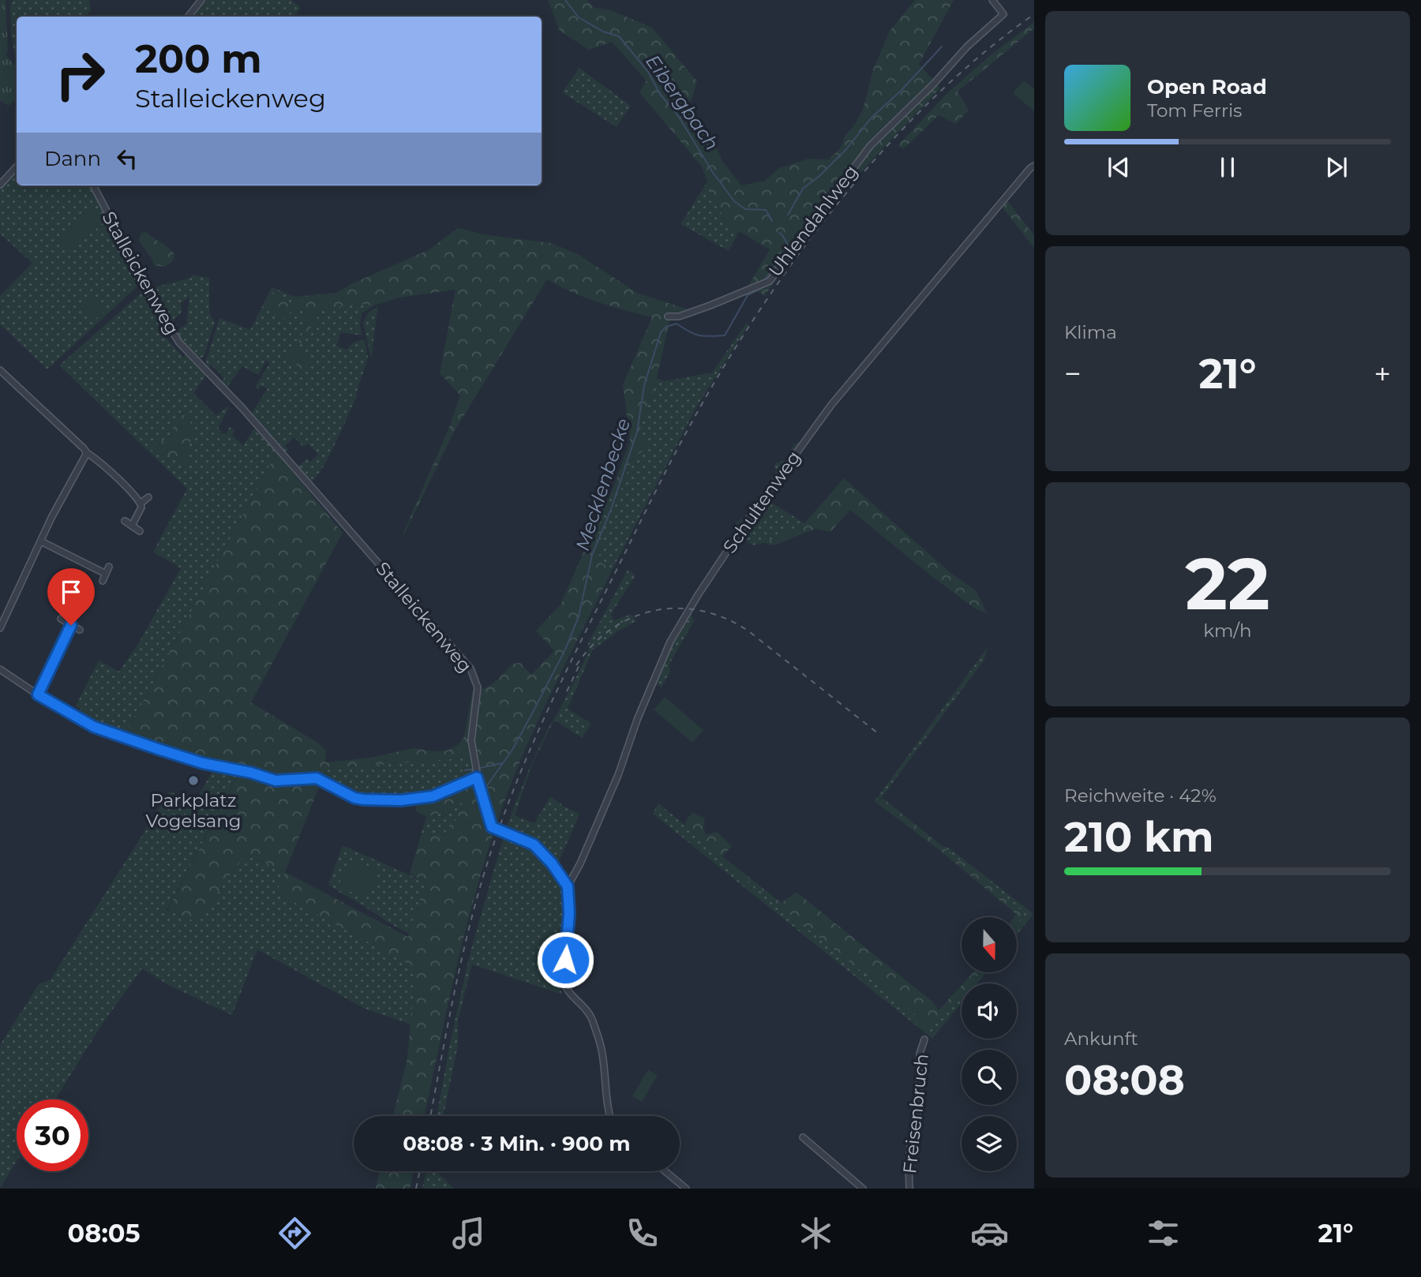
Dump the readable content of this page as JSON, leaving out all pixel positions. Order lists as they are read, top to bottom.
{
  "streets": {
    "street": [
      "Uhlendahlweg",
      "Stalleickenweg",
      "Schultenweg",
      "Freisenbruch"
    ]
  },
  "crossings": [
    ["Stalleickenweg", "Schultenweg"]
  ],
  "water": ["Eibergbach", "Mecklenbecke"],
  "places": ["Parkplatz Vogelsang"],
  "north": "bottom",
  "page": {
    "turn": ["200 m", "Stalleickenweg"],
    "song": ["Open Road", "Tom Ferris"],
    "then": "Dann",
    "tile": [
      "Klima",
      ["22", "km/h"],
      ["Reichweite · 42%", "210 km"],
      ["Ankunft", "08:08"]
    ],
    "heat": ["−", "21°", "+"],
    "limit": "30",
    "trip": "08:08 · 3 Min. · 900 m",
    "tabs": ["08:05", "21°"]
  }
}
